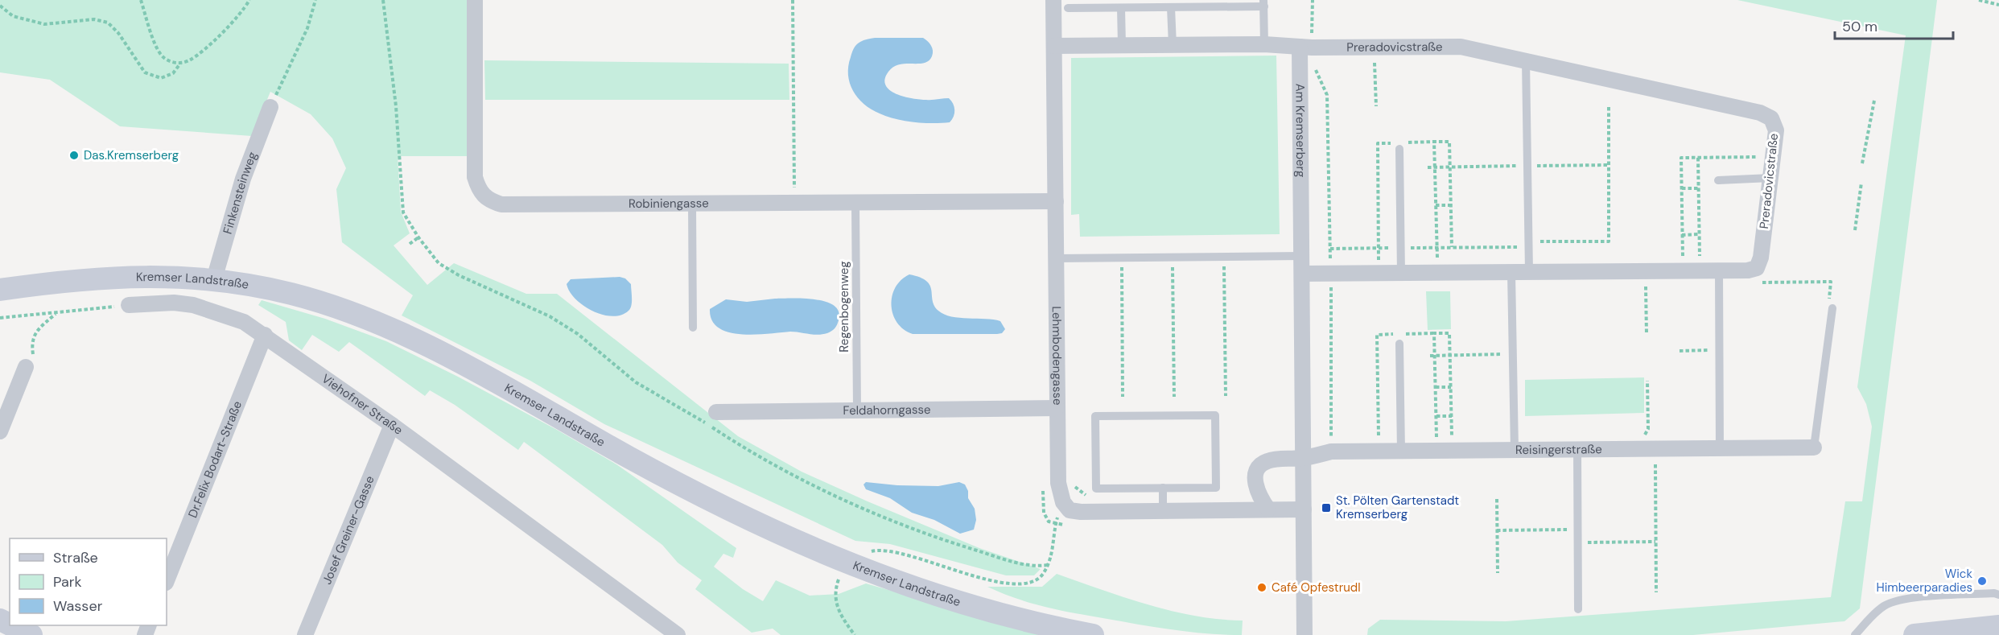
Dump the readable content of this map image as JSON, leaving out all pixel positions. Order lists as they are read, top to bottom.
{
  "streets": {
    "main road": ["Kremser Landstraße"],
    "street": [
      "Preradovicstraße",
      "Am Kremserberg",
      "Finkensteinweg",
      "Robiniengasse",
      "Lehmbodengasse",
      "Viehofner Straße",
      "Feldahorngasse",
      "Reisingerstraße",
      "Dr.Felix Bodart-Straße",
      "Josef Greiner-Gasse"
    ],
    "lane": ["Regenbogenweg"]
  },
  "crossings": [
    ["Preradovicstraße", "Am Kremserberg"],
    ["Am Kremserberg", "Reisingerstraße"],
    ["Finkensteinweg", "Kremser Landstraße"],
    ["Robiniengasse", "Regenbogenweg"],
    ["Robiniengasse", "Lehmbodengasse"],
    ["Regenbogenweg", "Feldahorngasse"],
    ["Lehmbodengasse", "Feldahorngasse"],
    ["Viehofner Straße", "Dr.Felix Bodart-Straße"],
    ["Viehofner Straße", "Josef Greiner-Gasse"]
  ],
  "places": {
    "other": ["Das.Kremserberg", "Wick Himbeerparadies", "Café Opfestrudl"],
    "transit": ["St. Pölten Gartenstadt Kremserberg"]
  },
  "legend": ["Straße", "Park", "Wasser"],
  "scale_bar": "50 m"
}
